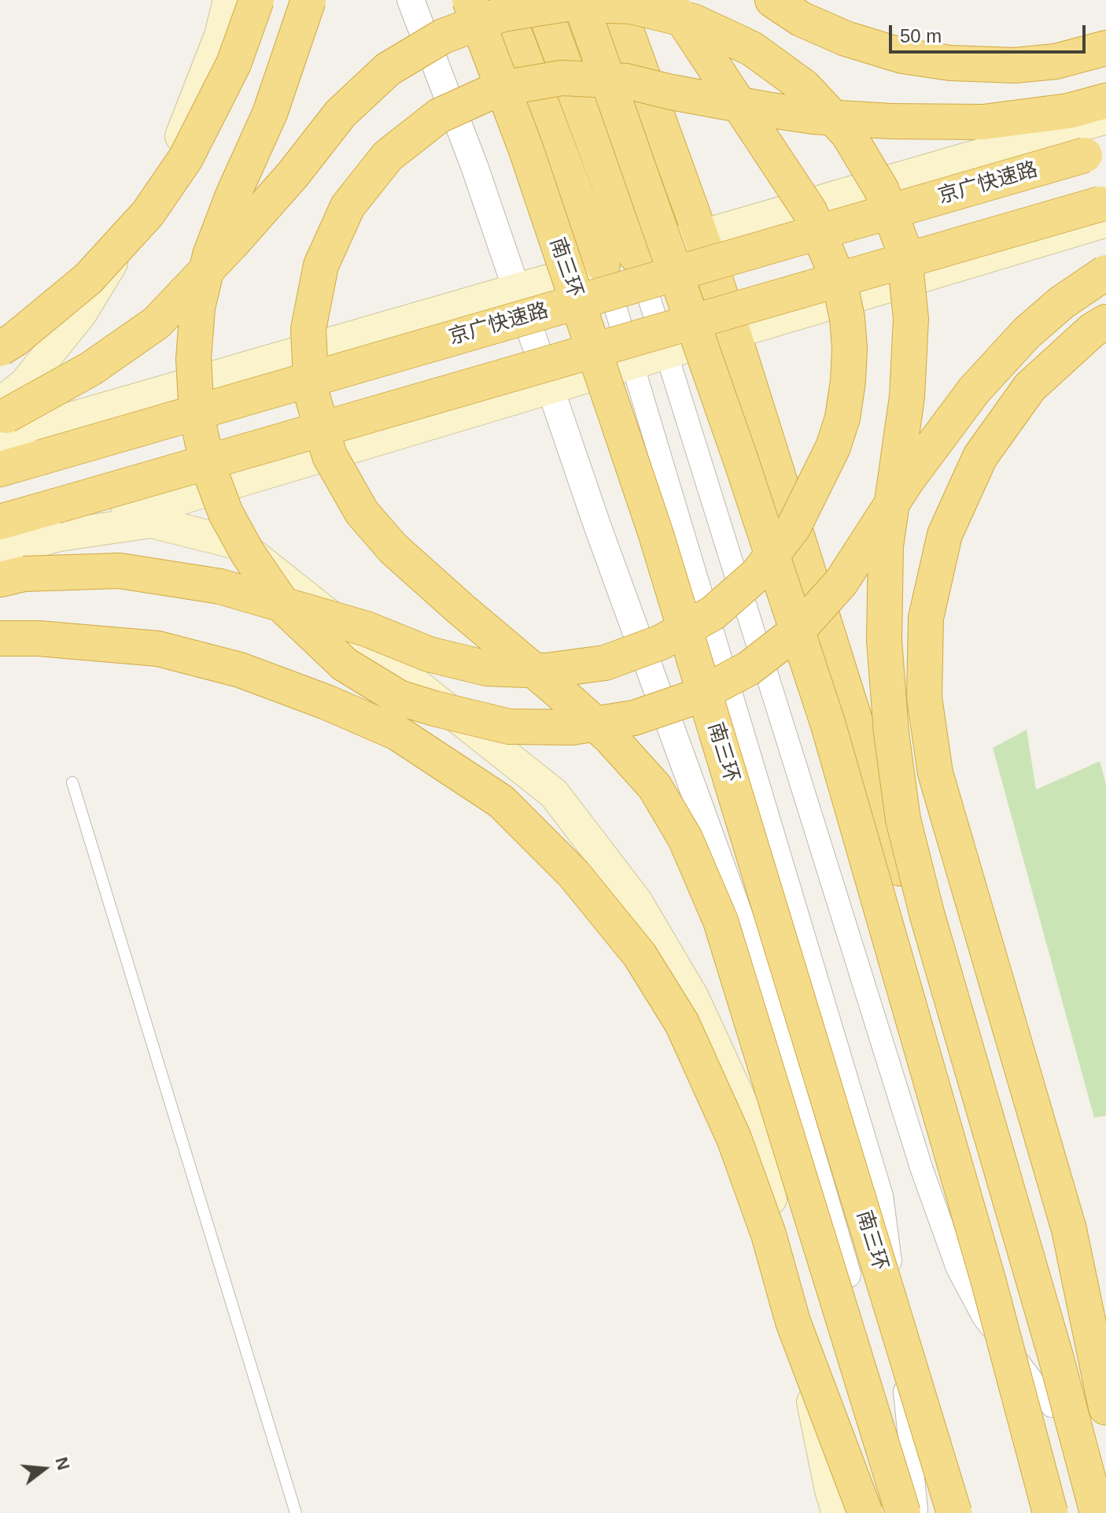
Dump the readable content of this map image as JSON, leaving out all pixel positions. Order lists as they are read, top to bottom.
{
  "streets": {
    "highway": ["京广快速路", "南三环"]
  },
  "scale_bar": "50 m",
  "north": "right"
}
